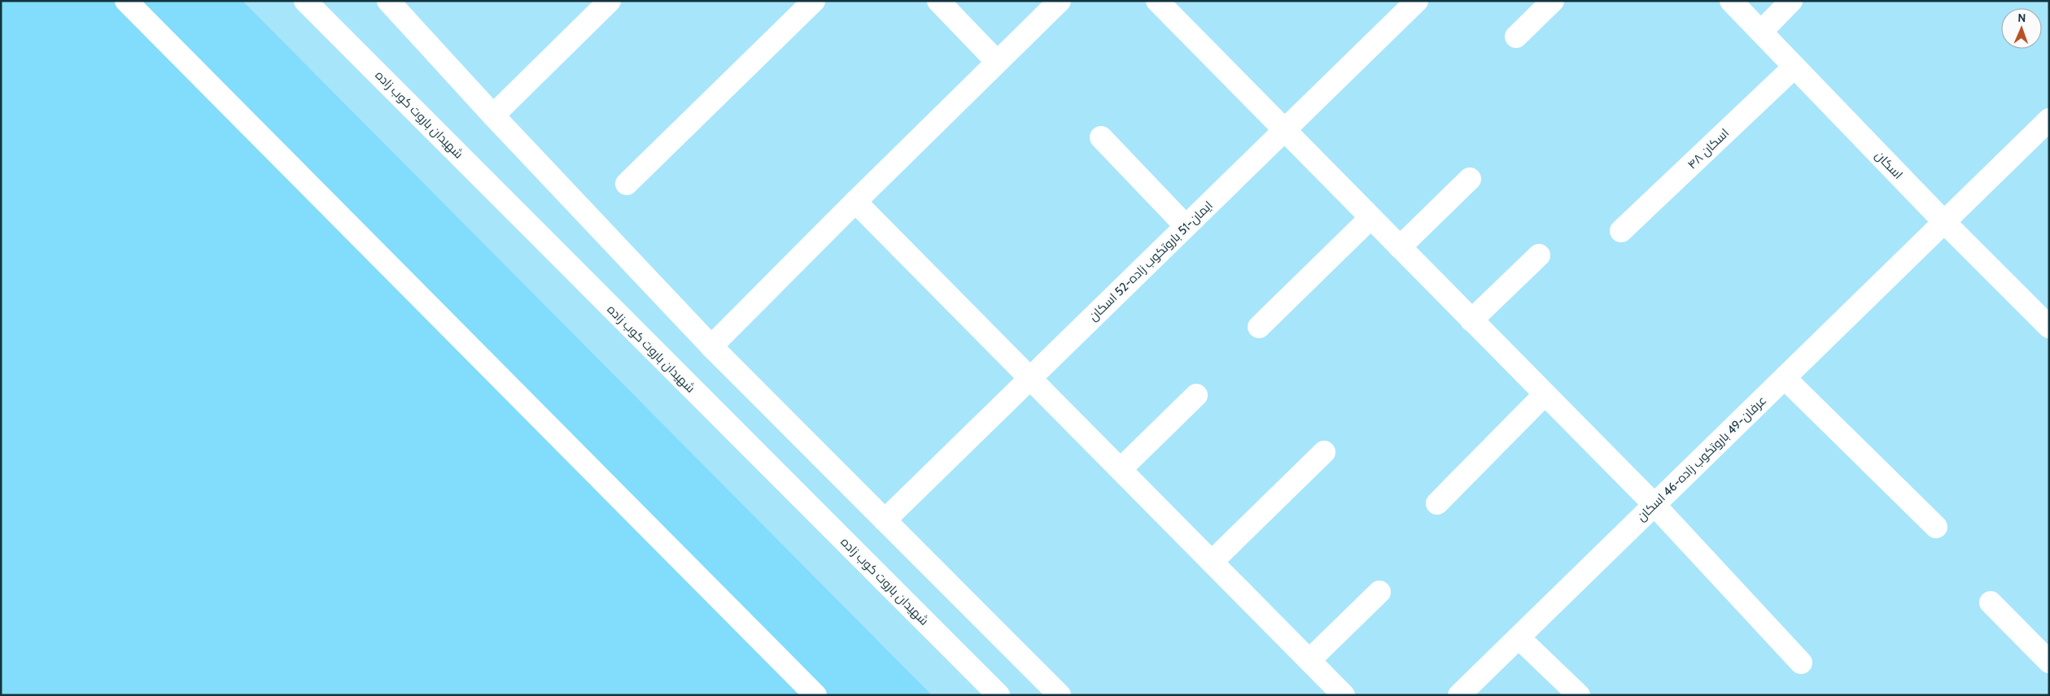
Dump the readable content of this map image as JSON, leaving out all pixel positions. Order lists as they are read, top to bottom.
{
  "streets": {
    "street": [
      "شهیدان باروت کوب زاده",
      "اسکان ۴۸",
      "اسکان",
      "ایمان-51 باروتکوب زاده-52 اسکان",
      "عرفان-49 باروتکوب زاده-46 اسکان"
    ]
  },
  "crossings": [
    ["اسکان ۴۸", "اسکان"],
    ["اسکان", "عرفان-49 باروتکوب زاده-46 اسکان"]
  ],
  "north": "top"
}
